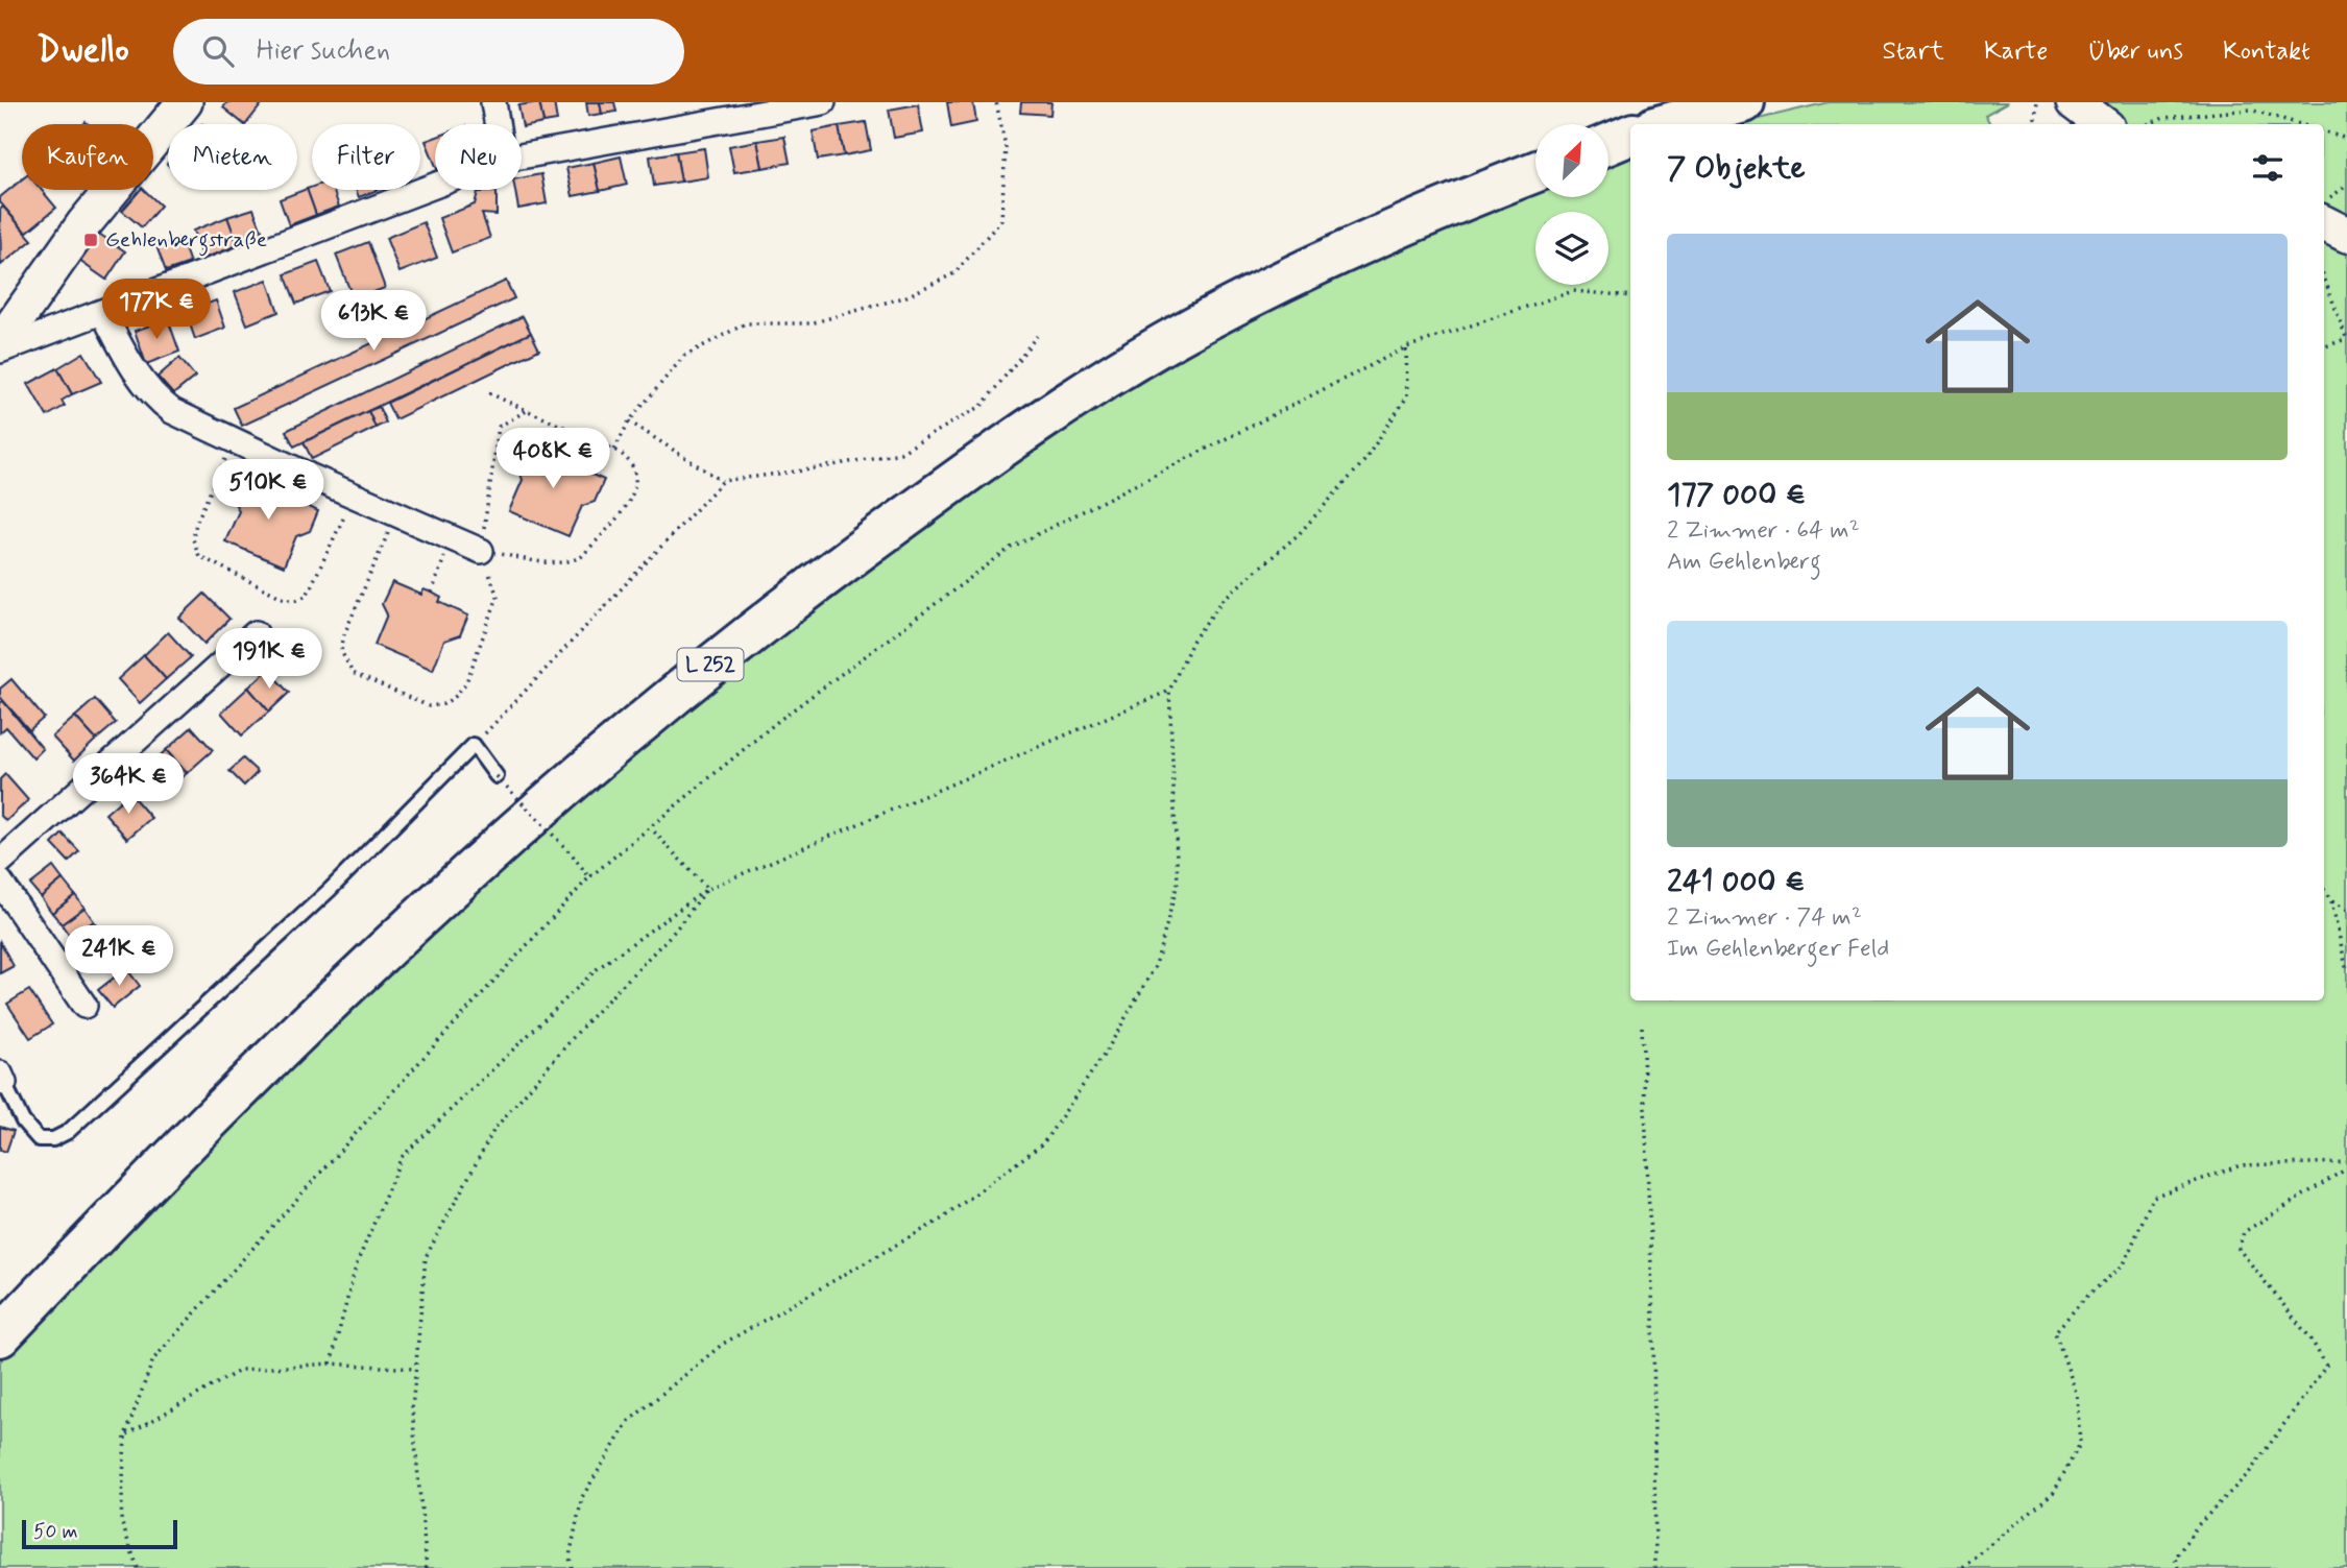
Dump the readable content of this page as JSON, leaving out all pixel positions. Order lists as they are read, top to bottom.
{
  "streets": {
    "highway": ["L 252"]
  },
  "places": {
    "transit": ["Gehlenbergstraße"]
  },
  "scale_bar": "50 m",
  "north": "top right",
  "page": {
    "header": "Dwello",
    "search": "Hier suchen",
    "nav": [
      "Start",
      "Karte",
      "Über uns",
      "Kontakt"
    ],
    "chip": [
      "Kaufen",
      "Mieten",
      "Filter",
      "Neu"
    ],
    "heading": "7 Objekte",
    "list": [
      {
        "name": "177 000 €",
        "note": "2 Zimmer · 64 m² · Am Gehlenberg"
      },
      {
        "name": "241 000 €",
        "note": "2 Zimmer · 74 m² · Im Gehlenberger Feld"
      }
    ],
    "price": [
      "177K €",
      "613K €",
      "408K €",
      "510K €",
      "191K €",
      "364K €",
      "241K €"
    ],
    "scale": "50 m"
  }
}
